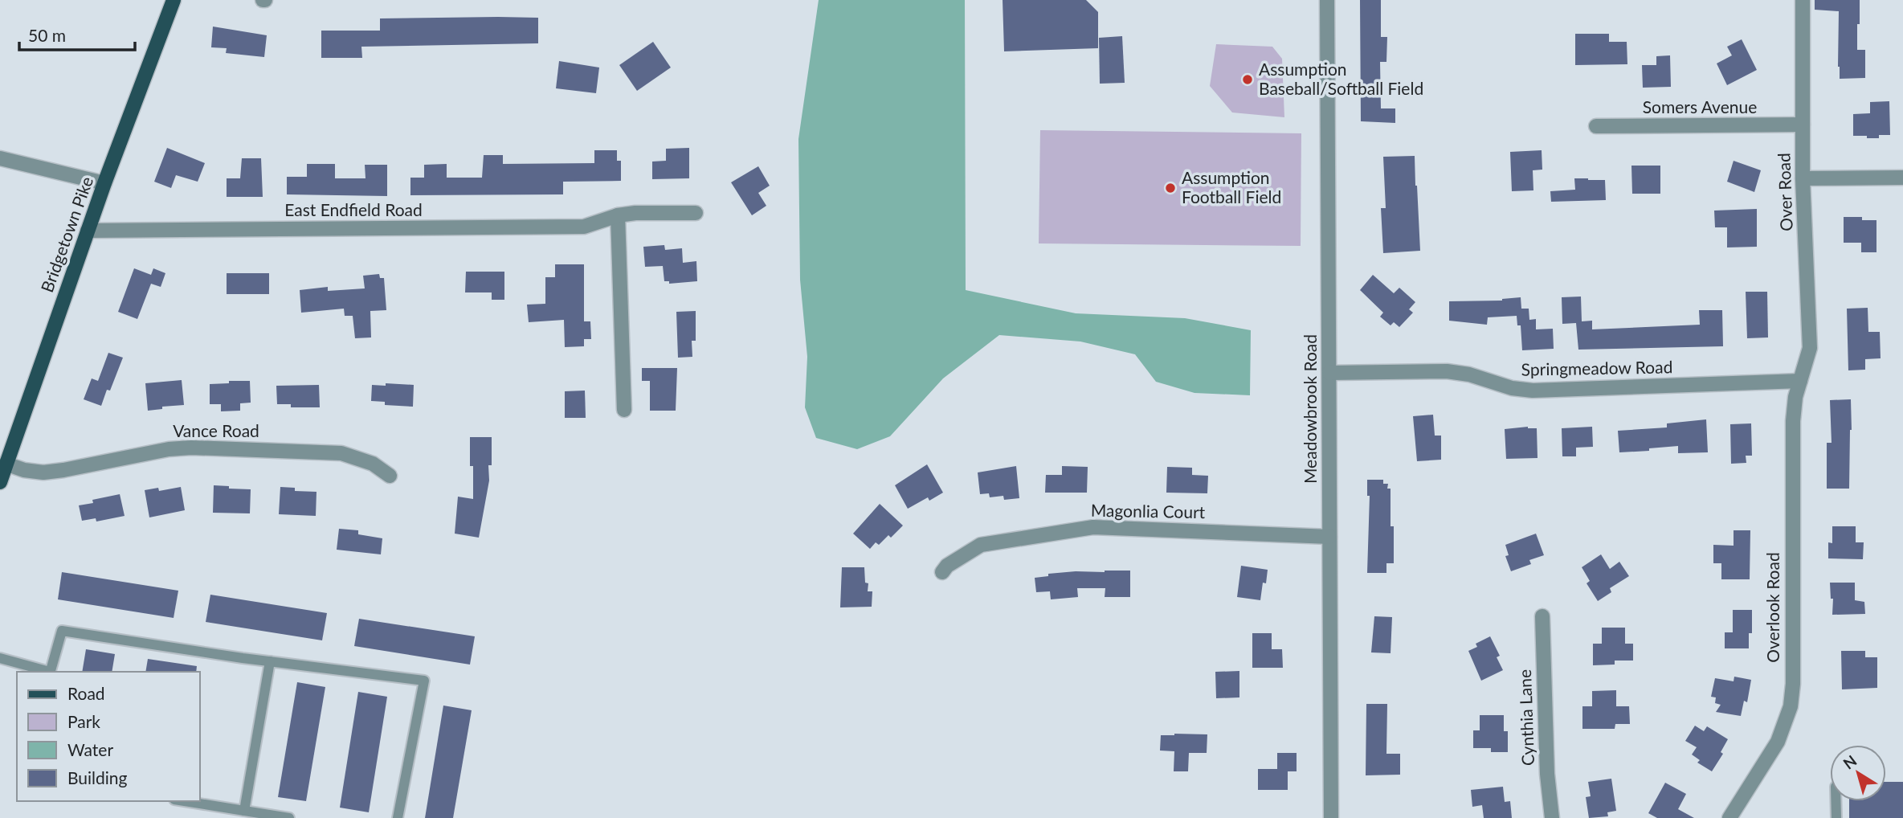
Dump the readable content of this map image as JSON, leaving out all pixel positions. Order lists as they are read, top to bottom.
{
  "streets": {
    "main road": ["Bridgetown Pike"],
    "street": [
      "Somers Avenue",
      "Over Road",
      "East Endfield Road",
      "Springmeadow Road",
      "Meadowbrook Road",
      "Vance Road",
      "Magonlia Court",
      "Overlook Road",
      "Cynthia Lane"
    ]
  },
  "crossings": [
    ["Somers Avenue", "Over Road"],
    ["Over Road", "Springmeadow Road"],
    ["Over Road", "Overlook Road"],
    ["East Endfield Road", "Bridgetown Pike"],
    ["Bridgetown Pike", "Vance Road"],
    ["Springmeadow Road", "Meadowbrook Road"],
    ["Springmeadow Road", "Overlook Road"],
    ["Meadowbrook Road", "Magonlia Court"]
  ],
  "places": ["Assumption Baseball/Softball Field", "Assumption Football Field"],
  "legend": [
    "Road",
    "Park",
    "Water",
    "Building"
  ],
  "scale_bar": "50 m",
  "north": "top left"
}
